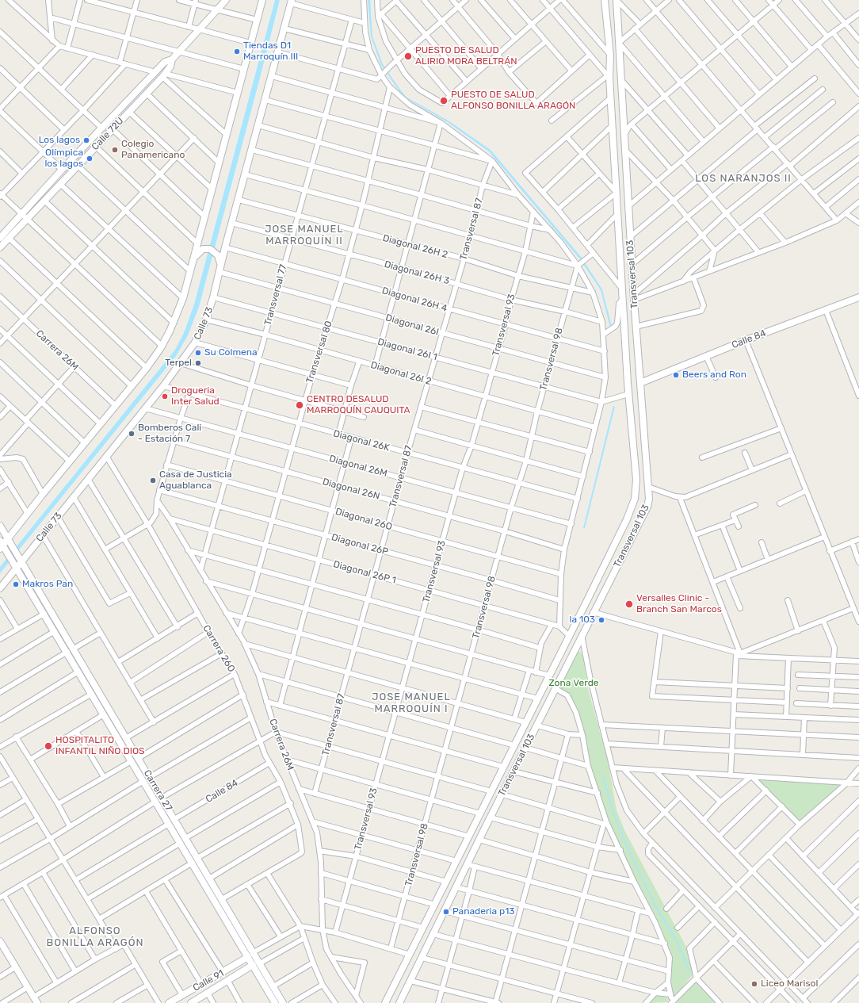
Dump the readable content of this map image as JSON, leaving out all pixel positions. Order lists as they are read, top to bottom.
{
  "streets": {
    "street": [
      "Calle 72U",
      "Transversal 87",
      "Diagonal 26H 2",
      "Diagonal 26H 3",
      "Transversal 103",
      "Transversal 77",
      "Diagonal 26H 4",
      "Calle 73",
      "Diagonal 26I",
      "Transversal 93",
      "Calle 84",
      "Diagonal 26I 1",
      "Carrera 26M",
      "Transversal 80",
      "Transversal 98",
      "Diagonal 26I 2",
      "Diagonal 26K",
      "Diagonal 26M",
      "Diagonal 26N",
      "Diagonal 26O",
      "Diagonal 26P",
      "Diagonal 26P 1",
      "Carrera 26O",
      "Carrera 27",
      "Calle 91"
    ]
  },
  "crossings": [
    ["Transversal 87", "Diagonal 26H 2"],
    ["Transversal 87", "Diagonal 26H 3"],
    ["Transversal 87", "Diagonal 26H 4"],
    ["Transversal 87", "Diagonal 26I"],
    ["Transversal 87", "Diagonal 26I 1"],
    ["Transversal 87", "Diagonal 26I 2"],
    ["Transversal 87", "Diagonal 26K"],
    ["Transversal 87", "Diagonal 26M"],
    ["Transversal 87", "Diagonal 26N"],
    ["Transversal 87", "Diagonal 26O"],
    ["Transversal 87", "Diagonal 26P"],
    ["Transversal 87", "Diagonal 26P 1"],
    ["Diagonal 26H 2", "Transversal 77"],
    ["Diagonal 26H 2", "Calle 73"],
    ["Diagonal 26H 2", "Transversal 93"],
    ["Diagonal 26H 2", "Transversal 80"],
    ["Diagonal 26H 2", "Transversal 98"],
    ["Diagonal 26H 3", "Transversal 77"],
    ["Diagonal 26H 3", "Calle 73"],
    ["Diagonal 26H 3", "Transversal 93"],
    ["Diagonal 26H 3", "Transversal 80"],
    ["Diagonal 26H 3", "Transversal 98"],
    ["Transversal 103", "Calle 84"],
    ["Transversal 77", "Diagonal 26H 4"],
    ["Transversal 77", "Diagonal 26I"],
    ["Transversal 77", "Diagonal 26I 1"],
    ["Transversal 77", "Carrera 26M"],
    ["Transversal 77", "Diagonal 26I 2"],
    ["Transversal 77", "Diagonal 26K"],
    ["Transversal 77", "Diagonal 26M"],
    ["Transversal 77", "Diagonal 26N"],
    ["Transversal 77", "Diagonal 26O"],
    ["Transversal 77", "Diagonal 26P"],
    ["Transversal 77", "Diagonal 26P 1"],
    ["Diagonal 26H 4", "Calle 73"],
    ["Diagonal 26H 4", "Transversal 93"],
    ["Diagonal 26H 4", "Transversal 80"],
    ["Diagonal 26H 4", "Transversal 98"],
    ["Calle 73", "Diagonal 26I"],
    ["Calle 73", "Diagonal 26I 1"],
    ["Calle 73", "Diagonal 26I 2"],
    ["Calle 73", "Diagonal 26K"],
    ["Calle 73", "Diagonal 26M"],
    ["Calle 73", "Carrera 26O"],
    ["Calle 73", "Carrera 27"],
    ["Diagonal 26I", "Transversal 93"],
    ["Diagonal 26I", "Transversal 80"],
    ["Diagonal 26I", "Transversal 98"],
    ["Transversal 93", "Diagonal 26I 1"],
    ["Transversal 93", "Diagonal 26I 2"],
    ["Transversal 93", "Diagonal 26K"],
    ["Transversal 93", "Diagonal 26M"],
    ["Transversal 93", "Diagonal 26N"],
    ["Transversal 93", "Diagonal 26O"],
    ["Transversal 93", "Diagonal 26P"],
    ["Transversal 93", "Diagonal 26P 1"],
    ["Calle 84", "Carrera 26O"],
    ["Calle 84", "Carrera 27"],
    ["Diagonal 26I 1", "Transversal 80"],
    ["Diagonal 26I 1", "Transversal 98"],
    ["Carrera 26M", "Transversal 80"],
    ["Carrera 26M", "Diagonal 26P 1"],
    ["Transversal 80", "Diagonal 26I 2"],
    ["Transversal 80", "Diagonal 26K"],
    ["Transversal 80", "Diagonal 26M"],
    ["Transversal 80", "Diagonal 26N"],
    ["Transversal 80", "Diagonal 26O"],
    ["Transversal 80", "Diagonal 26P"],
    ["Transversal 80", "Diagonal 26P 1"],
    ["Transversal 98", "Diagonal 26I 2"],
    ["Transversal 98", "Diagonal 26K"],
    ["Transversal 98", "Diagonal 26M"],
    ["Transversal 98", "Diagonal 26N"],
    ["Transversal 98", "Diagonal 26O"],
    ["Transversal 98", "Diagonal 26P"],
    ["Transversal 98", "Diagonal 26P 1"],
    ["Carrera 27", "Calle 91"]
  ],
  "districts": [
    "LOS NARANJOS II",
    "JOSE MANUEL MARROQUÍN II",
    "JOSE MANUEL MARROQUÍN I",
    "ALFONSO BONILLA ARAGÓN"
  ],
  "parks": ["Zona Verde"],
  "places": [
    "Tiendas D1 Marroquín III",
    "PUESTO DE SALUD ALIRIO MORA BELTRÁN",
    "PUESTO DE SALUD ALFONSO BONILLA ARAGÓN",
    "Los lagos",
    "Colegio Panamericano",
    "Olímpica los lagos",
    "Su Colmena",
    "Terpel",
    "Beers and Ron",
    "Drogueria Inter Salud",
    "CENTRO DESALUD MARROQUÍN CAUQUITA",
    "Bomberos Cali - Estación 7",
    "Casa de Justicia Aguablanca",
    "Makros Pan",
    "Versalles Clinic - Branch San Marcos",
    "la 103",
    "HOSPITALITO INFANTIL NIÑO DIOS",
    "Panaderia p13",
    "Liceo Marisol"
  ]
}
